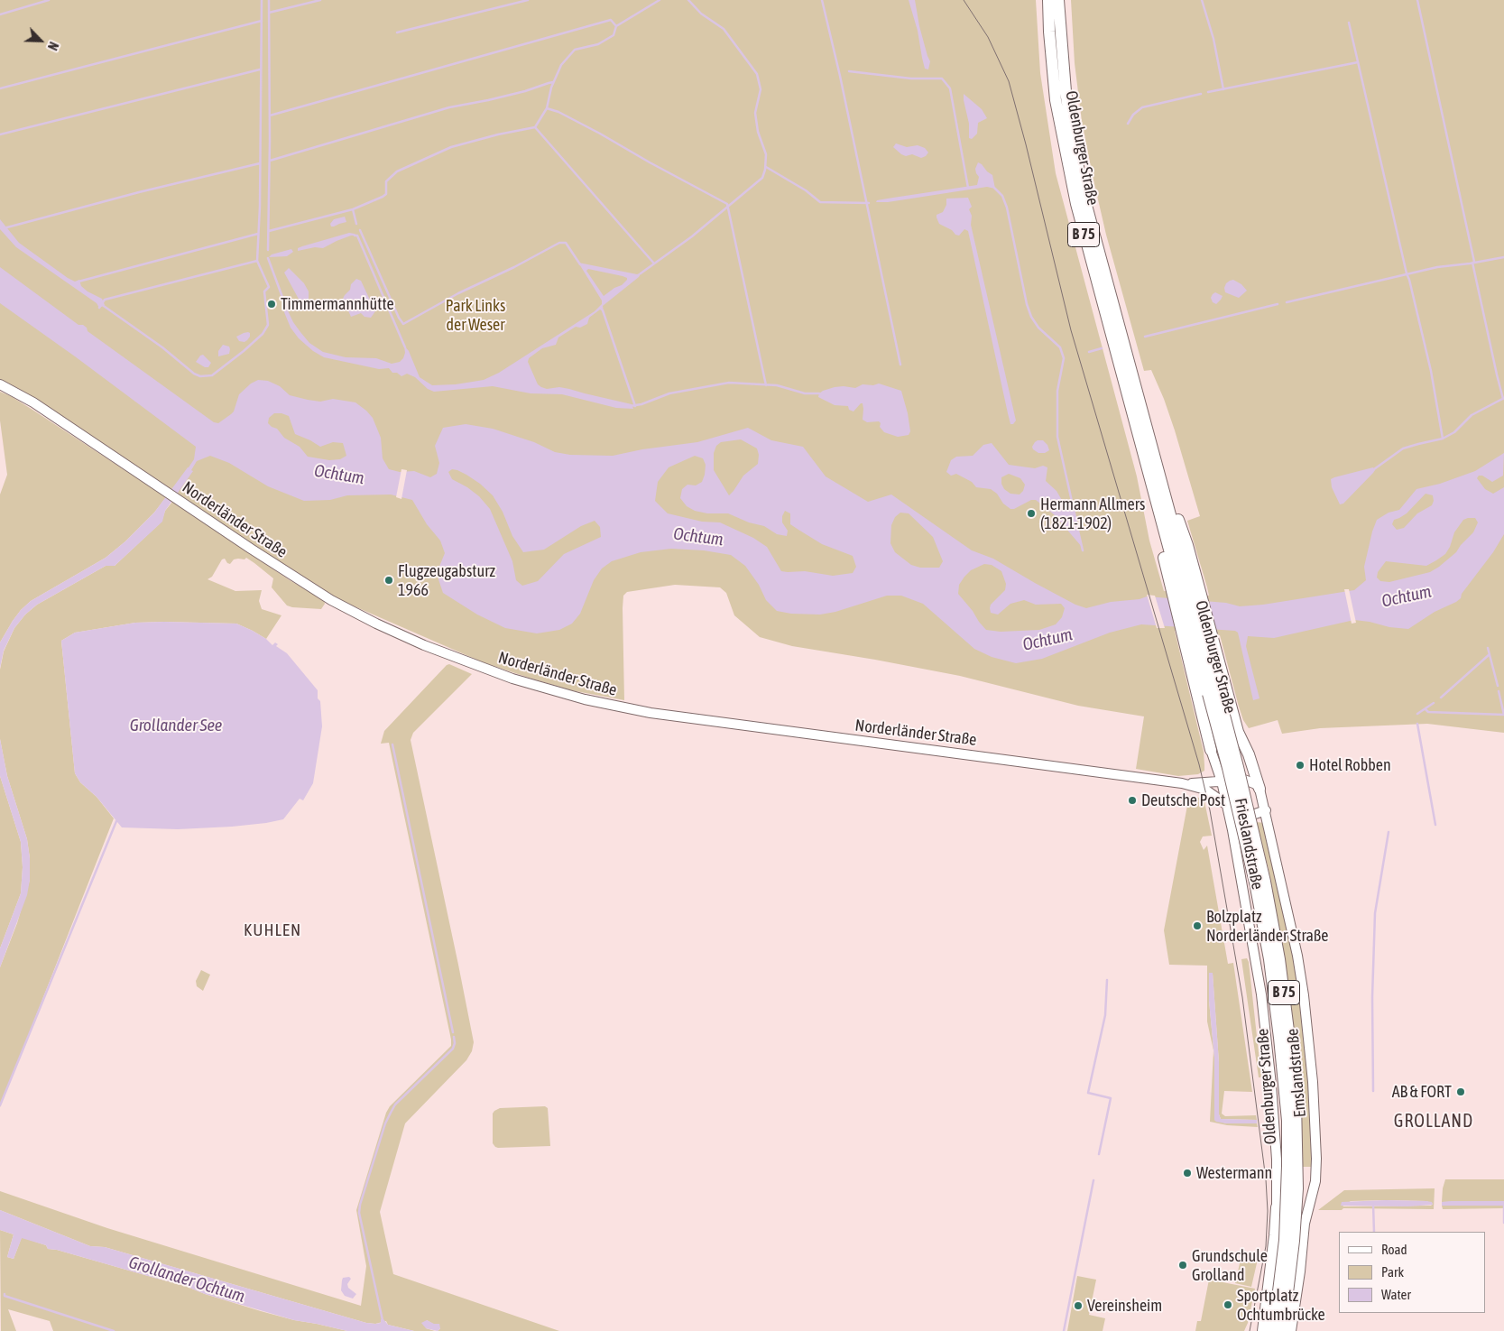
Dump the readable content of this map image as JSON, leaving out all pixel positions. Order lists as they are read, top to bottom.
{
  "streets": {
    "highway": ["Oldenburger Straße", "B 75"],
    "street": ["Norderländer Straße", "Frieslandstraße", "Emslandstraße"]
  },
  "crossings": [
    ["Norderländer Straße", "Frieslandstraße"],
    ["Norderländer Straße", "Emslandstraße"]
  ],
  "districts": ["KUHLEN", "GROLLAND"],
  "water": ["Ochtum", "Grollander See", "Grollander Ochtum"],
  "parks": ["Park Links der Weser"],
  "places": [
    "Timmermannhütte",
    "Hermann Allmers (1821-1902)",
    "Flugzeugabsturz 1966",
    "Hotel Robben",
    "Deutsche Post",
    "Bolzplatz Norderländer Straße",
    "AB & FORT",
    "Westermann",
    "Grundschule Grolland",
    "Sportplatz Ochtumbrücke",
    "Vereinsheim"
  ],
  "legend": ["Road", "Park", "Water"],
  "north": "bottom right"
}
